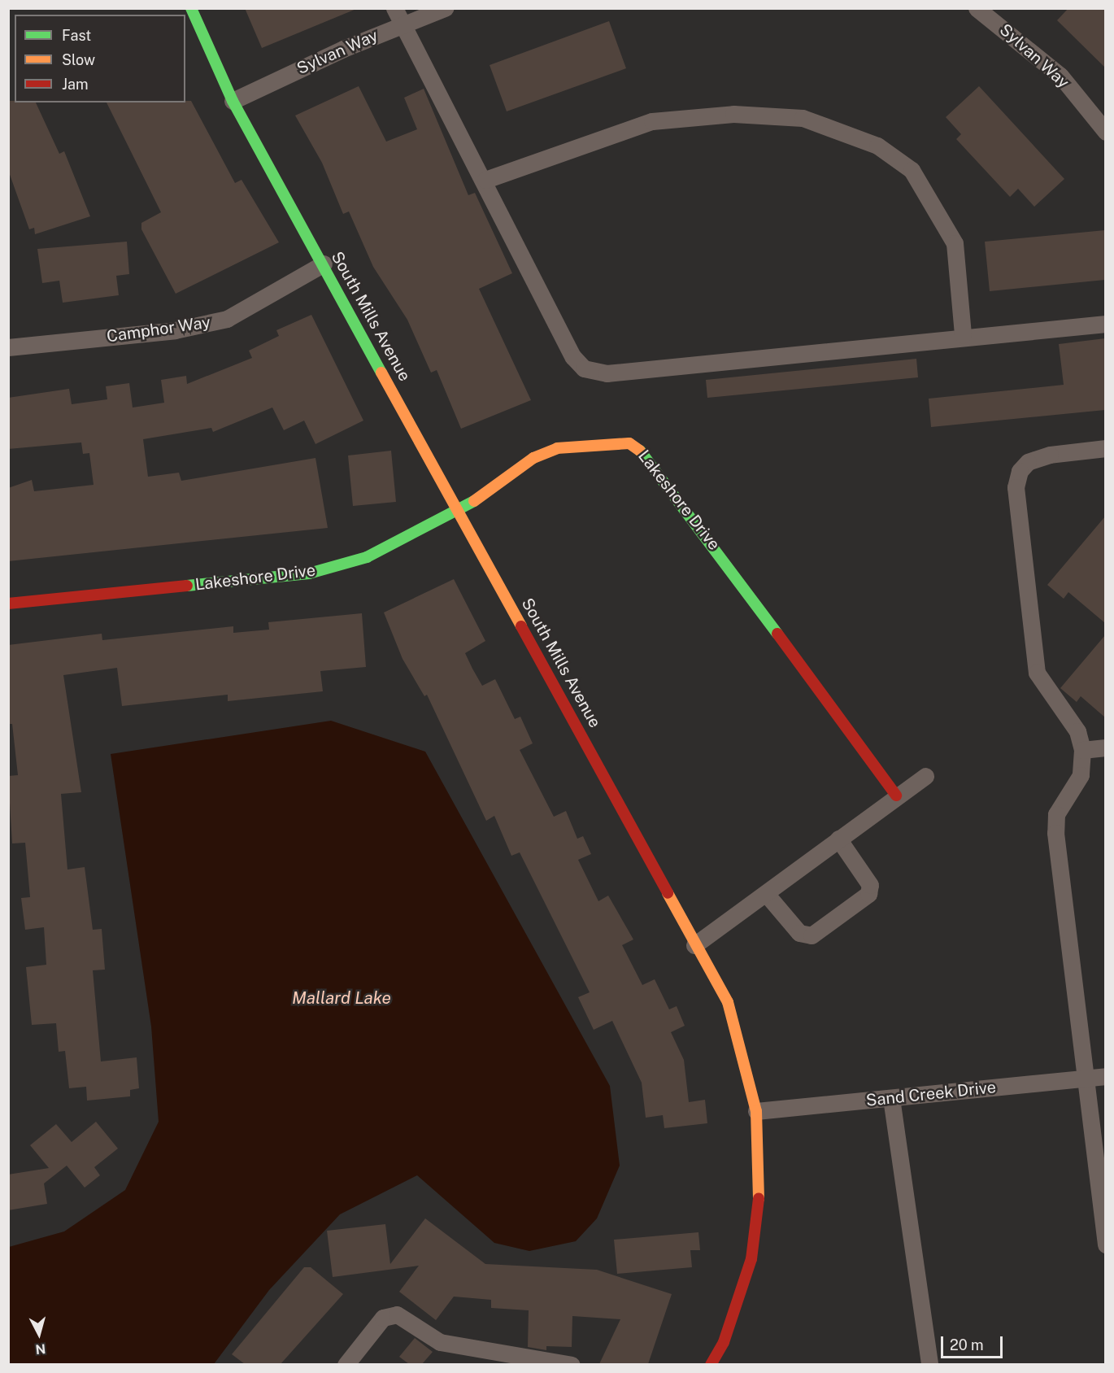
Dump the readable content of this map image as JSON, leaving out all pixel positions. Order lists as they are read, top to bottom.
{
  "streets": {
    "street": [
      "Sylvan Way",
      "South Mills Avenue",
      "Camphor Way",
      "Lakeshore Drive",
      "Sand Creek Drive"
    ]
  },
  "crossings": [
    ["Sylvan Way", "South Mills Avenue"],
    ["South Mills Avenue", "Camphor Way"],
    ["South Mills Avenue", "Lakeshore Drive"],
    ["South Mills Avenue", "Sand Creek Drive"]
  ],
  "water": ["Mallard Lake"],
  "legend": ["Fast", "Slow", "Jam"],
  "scale_bar": "20 m",
  "north": "bottom"
}
